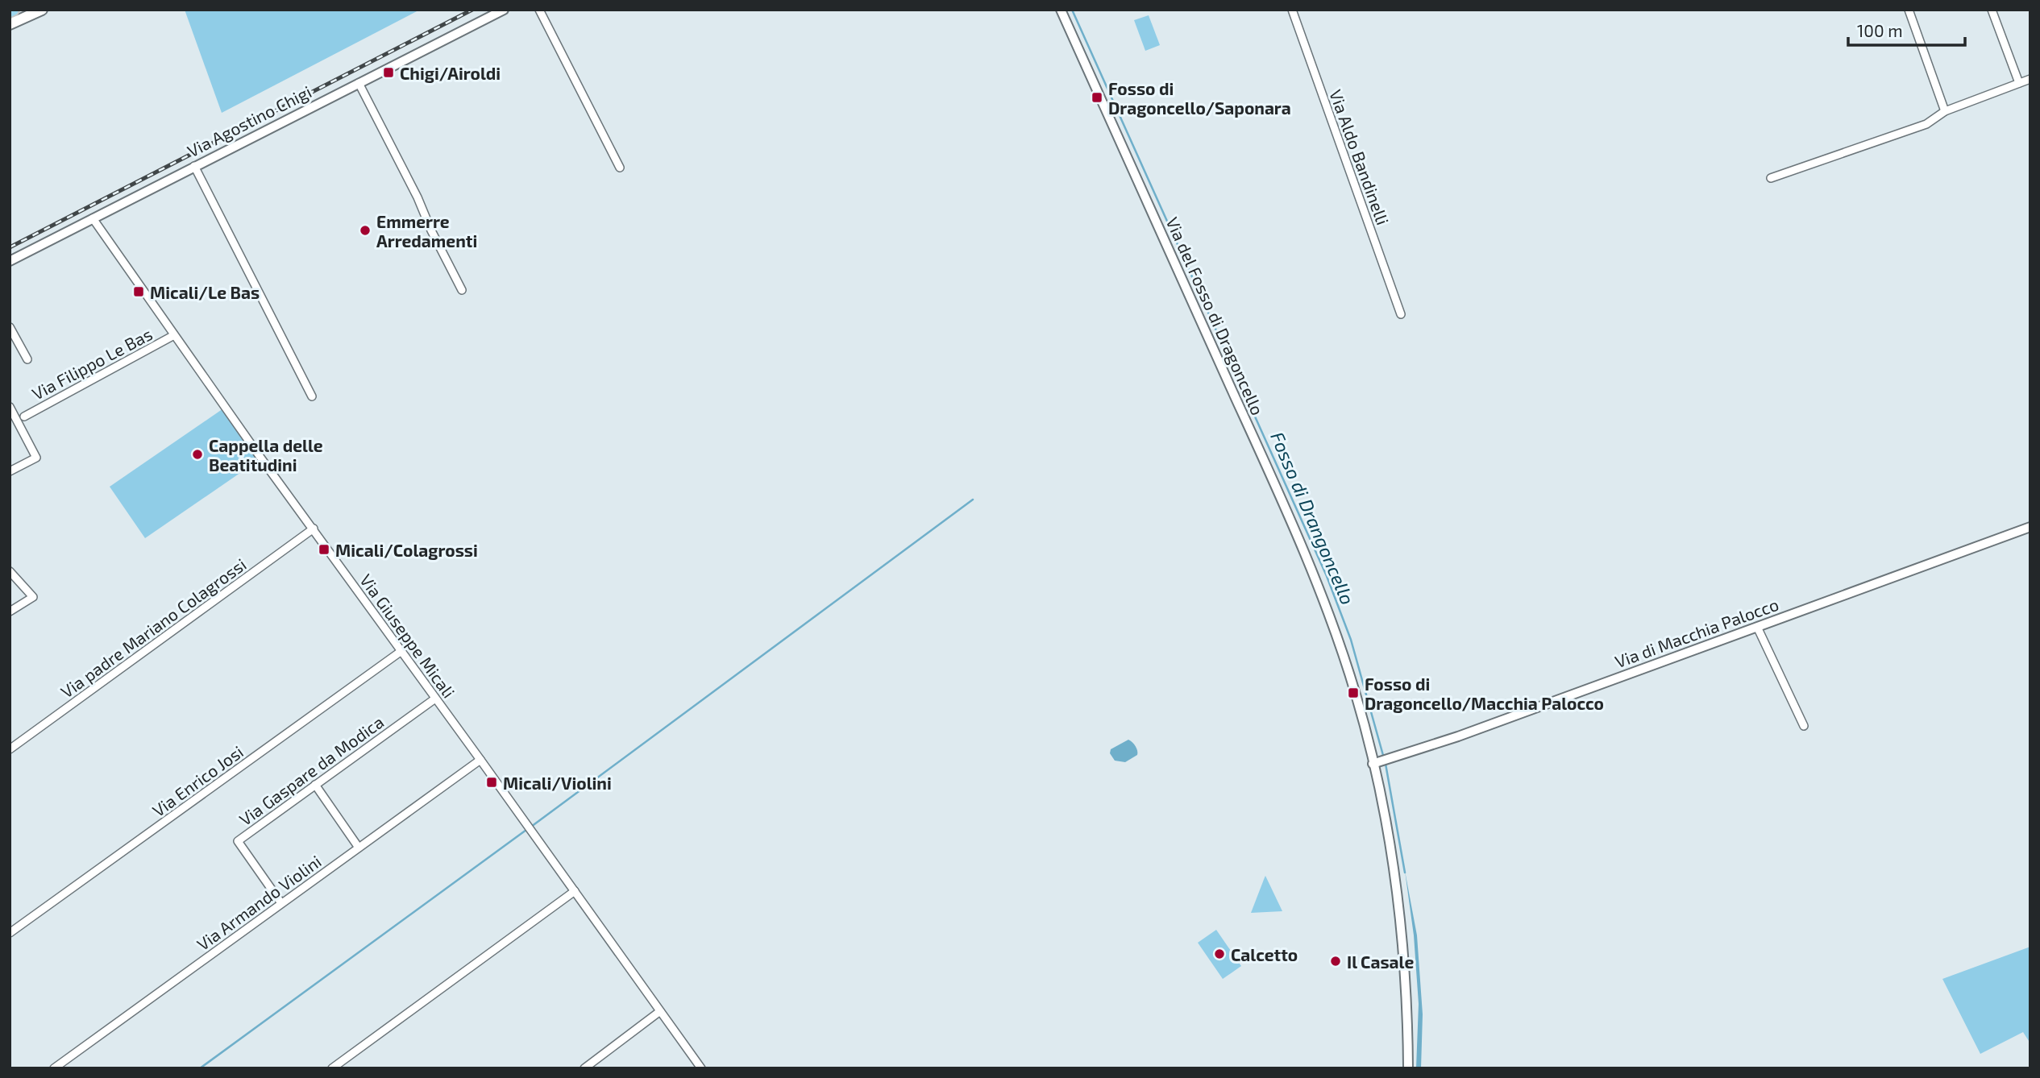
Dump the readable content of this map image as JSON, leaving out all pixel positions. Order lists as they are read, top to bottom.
{
  "streets": {
    "street": [
      "Via Agostino Chigi",
      "Via Aldo Bandinelli",
      "Via del Fosso di Dragoncello",
      "Via Filippo Le Bas",
      "Via padre Mariano Colagrossi",
      "Via di Macchia Palocco",
      "Via Giuseppe Micali",
      "Via Gaspare da Modica",
      "Via Enrico Josi",
      "Via Armando Violini"
    ]
  },
  "crossings": [
    ["Via Agostino Chigi", "Via Giuseppe Micali"],
    ["Via del Fosso di Dragoncello", "Via di Macchia Palocco"],
    ["Via Filippo Le Bas", "Via Giuseppe Micali"],
    ["Via padre Mariano Colagrossi", "Via Giuseppe Micali"],
    ["Via Giuseppe Micali", "Via Gaspare da Modica"],
    ["Via Giuseppe Micali", "Via Enrico Josi"],
    ["Via Giuseppe Micali", "Via Armando Violini"],
    ["Via Gaspare da Modica", "Via Armando Violini"]
  ],
  "water": ["Fosso di Drangoncello"],
  "places": {
    "transit": [
      "Chigi/Airoldi",
      "Fosso di Dragoncello/Saponara",
      "Micali/Le Bas",
      "Micali/Colagrossi",
      "Fosso di Dragoncello/Macchia Palocco",
      "Micali/Violini"
    ],
    "other": [
      "Emmerre Arredamenti",
      "Cappella delle Beatitudini",
      "Calcetto",
      "Il Casale"
    ]
  },
  "scale_bar": "100 m"
}
